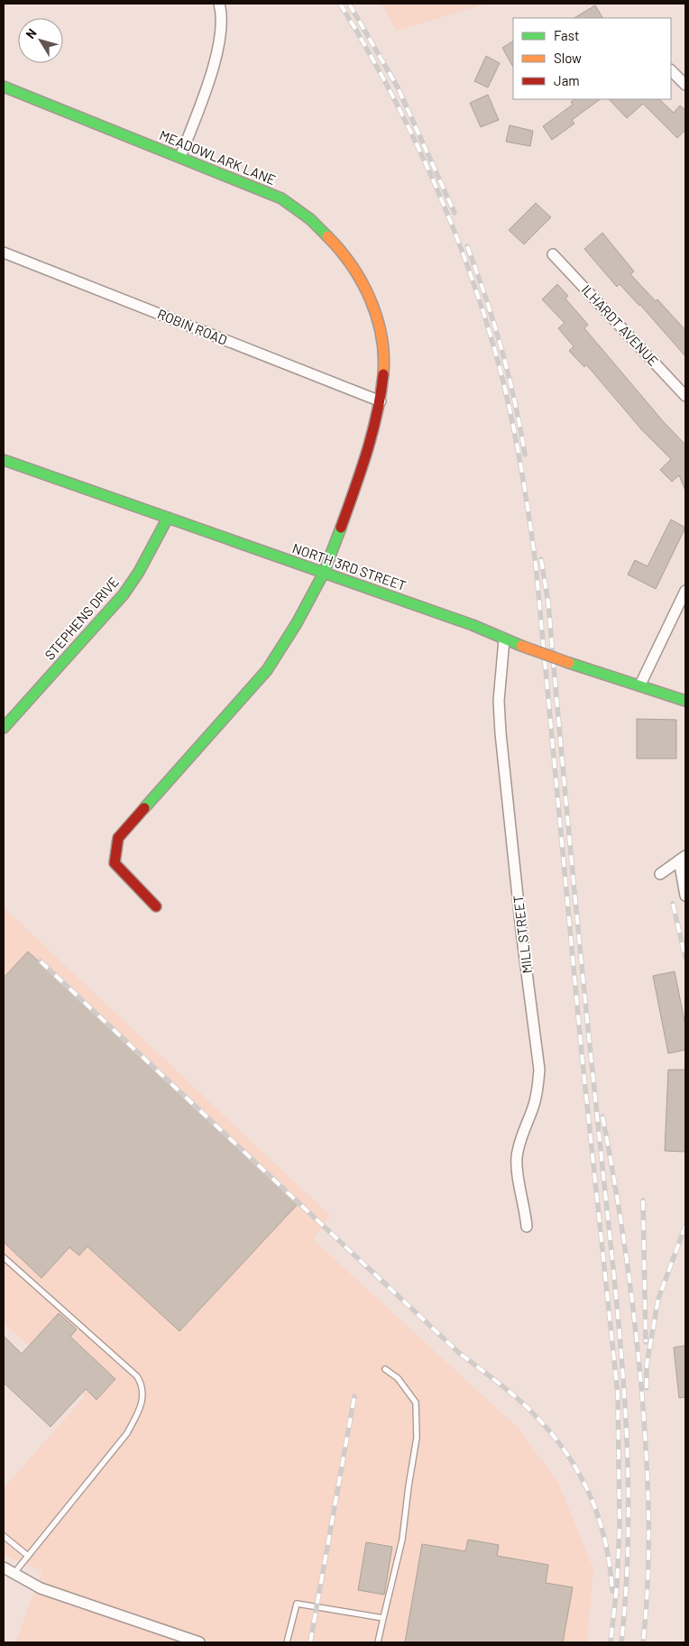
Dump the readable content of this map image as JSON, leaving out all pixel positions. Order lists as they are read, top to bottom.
{
  "streets": {
    "street": [
      "MEADOWLARK LANE",
      "ILHARDT AVENUE",
      "ROBIN ROAD",
      "NORTH 3RD STREET",
      "STEPHENS DRIVE",
      "MILL STREET"
    ]
  },
  "crossings": [
    ["MEADOWLARK LANE", "ROBIN ROAD"],
    ["MEADOWLARK LANE", "NORTH 3RD STREET"],
    ["NORTH 3RD STREET", "STEPHENS DRIVE"],
    ["NORTH 3RD STREET", "MILL STREET"]
  ],
  "legend": ["Fast", "Slow", "Jam"],
  "north": "top left"
}
